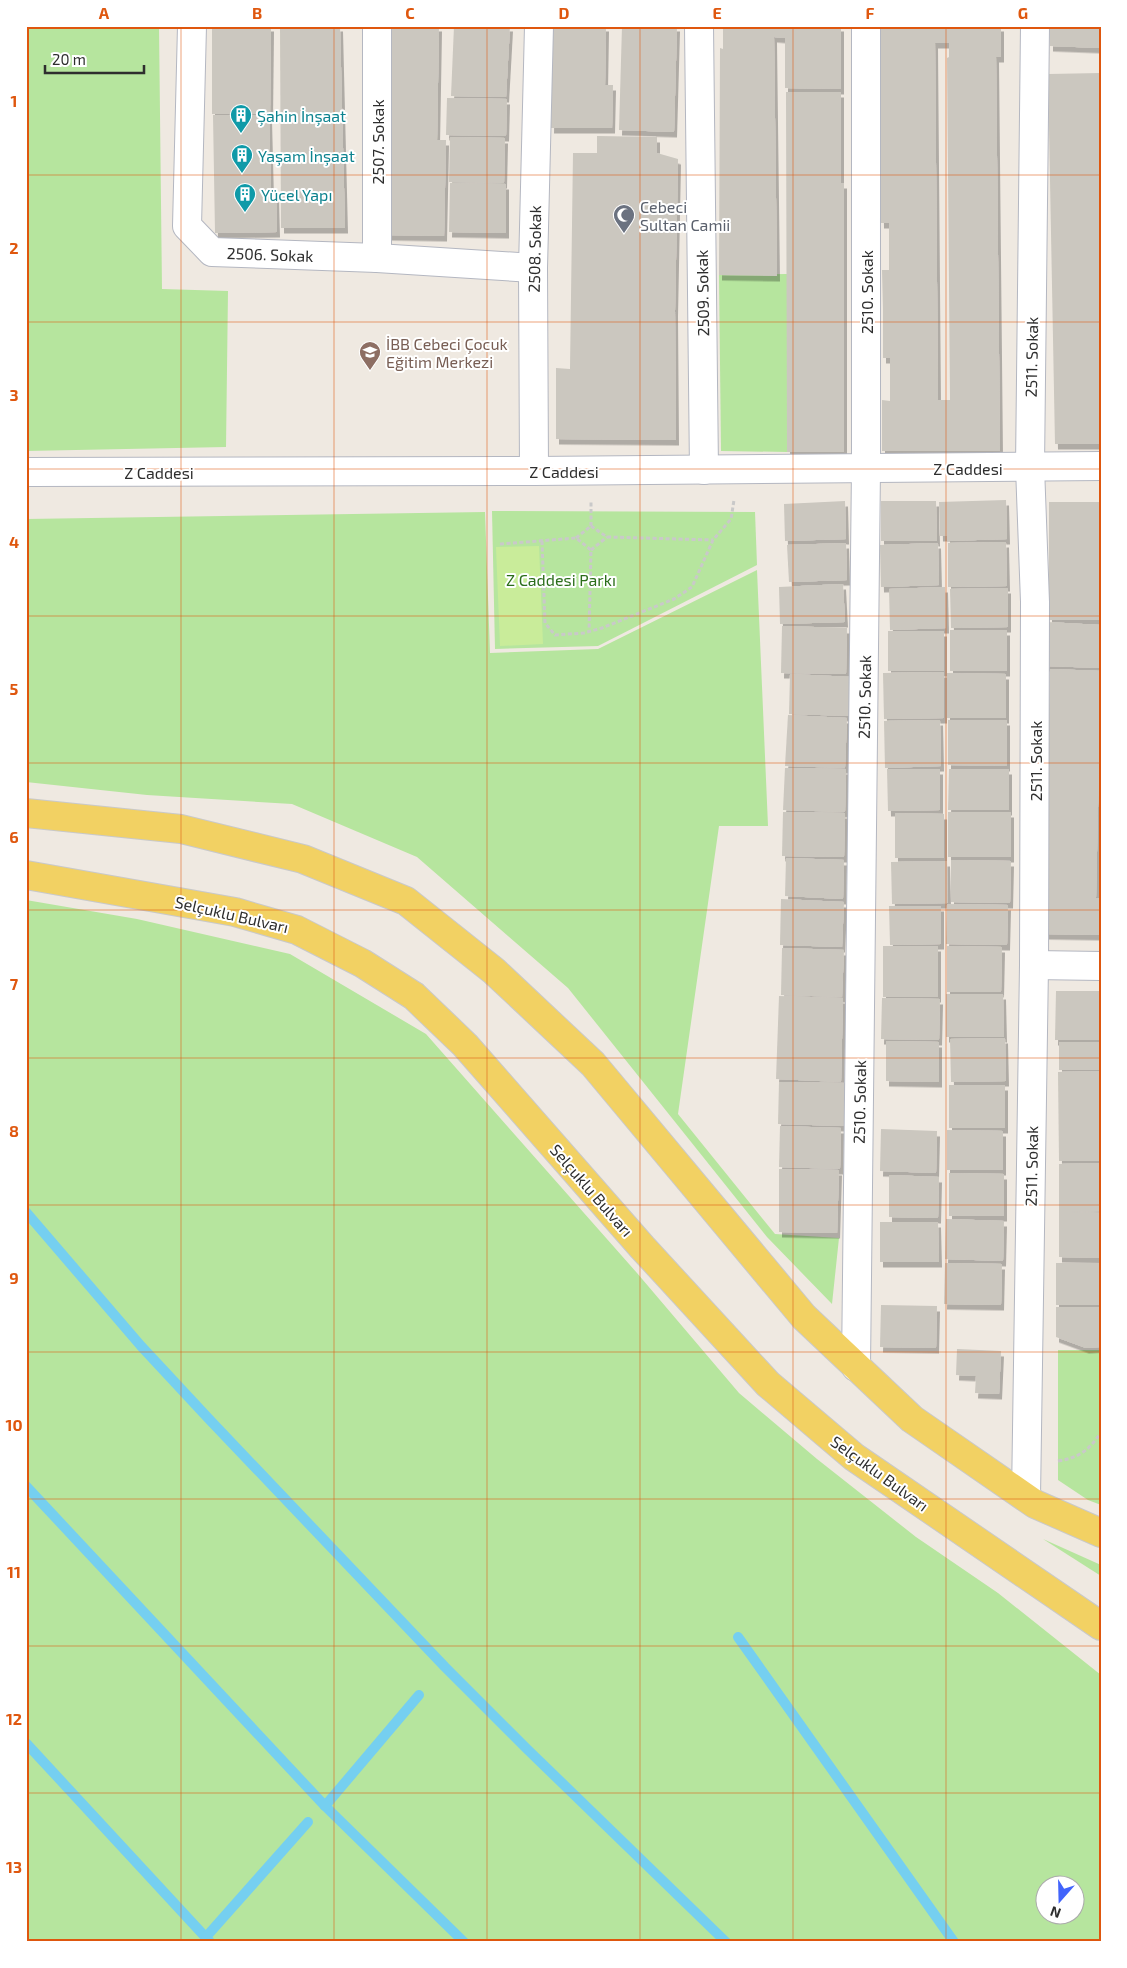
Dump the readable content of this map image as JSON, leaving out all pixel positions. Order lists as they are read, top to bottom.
{
  "streets": {
    "main road": ["Selçuklu Bulvarı"],
    "street": [
      "2507. Sokak",
      "2508. Sokak",
      "2506. Sokak",
      "2510. Sokak",
      "2509. Sokak",
      "2511. Sokak",
      "Z Caddesi"
    ]
  },
  "crossings": [
    ["2507. Sokak", "2506. Sokak"],
    ["2508. Sokak", "2506. Sokak"],
    ["2508. Sokak", "Z Caddesi"],
    ["2510. Sokak", "Z Caddesi"],
    ["2509. Sokak", "Z Caddesi"],
    ["2511. Sokak", "Z Caddesi"]
  ],
  "parks": ["Z Caddesi Parkı"],
  "places": {
    "building": ["Şahin İnşaat", "Yaşam İnşaat", "Yücel Yapı"],
    "mosque": ["Cebeci Sultan Camii"],
    "school or university": ["İBB Cebeci Çocuk Eğitim Merkezi"]
  },
  "scale_bar": "20 m",
  "north": "bottom",
  "grid": {
    "columns": [
      "A",
      "B",
      "C",
      "D",
      "E",
      "F",
      "G"
    ],
    "rows": [
      "1",
      "2",
      "3",
      "4",
      "5",
      "6",
      "7",
      "8",
      "9",
      "10",
      "11",
      "12",
      "13"
    ]
  }
}
